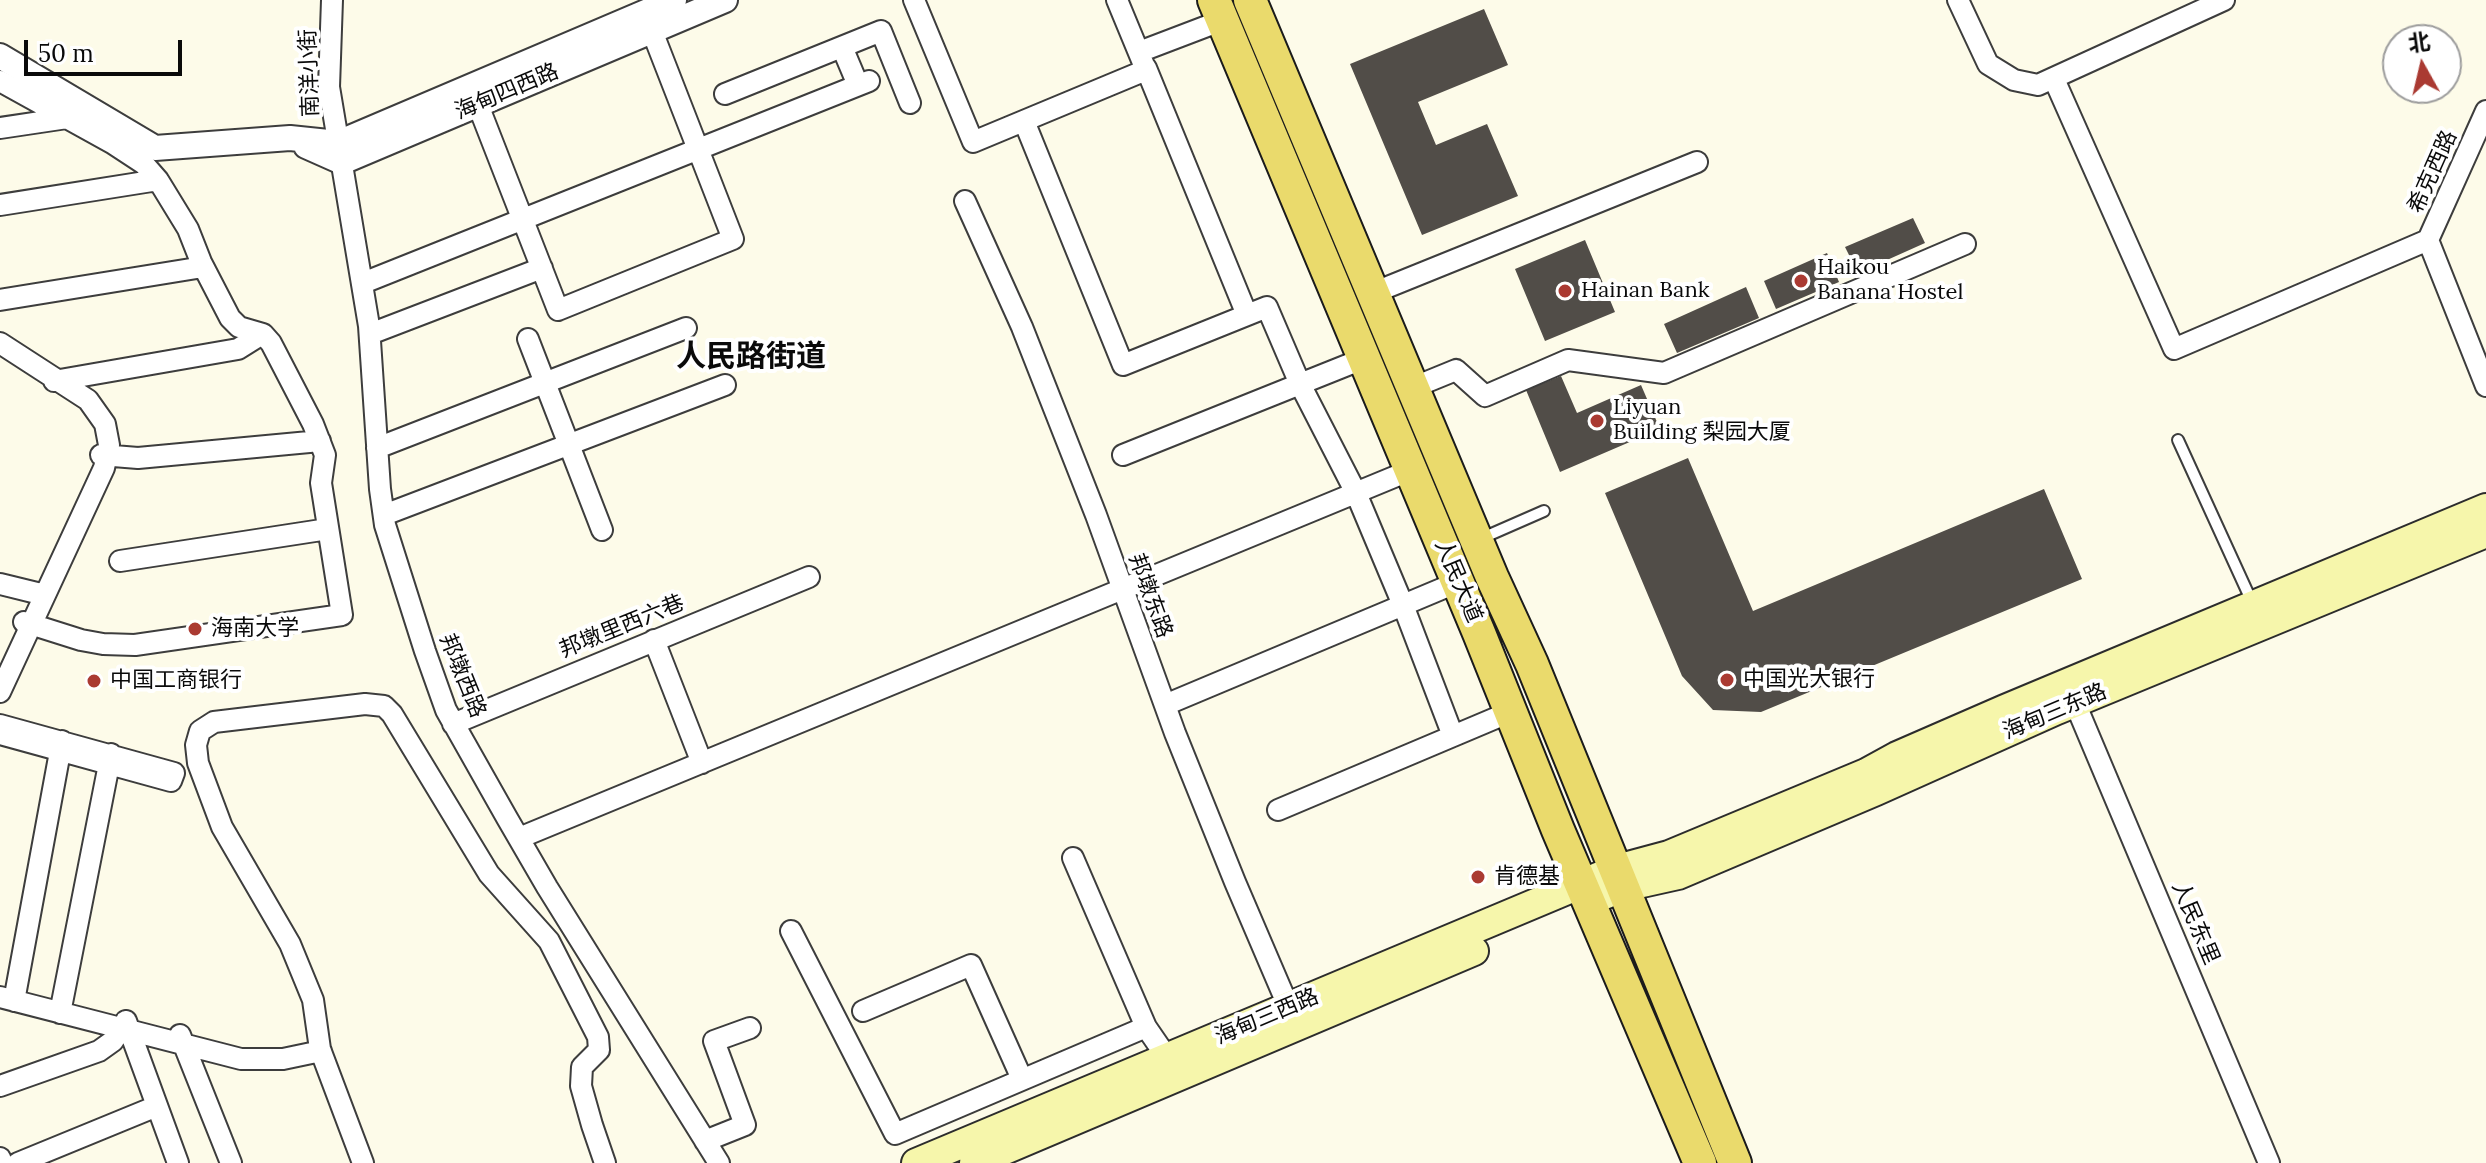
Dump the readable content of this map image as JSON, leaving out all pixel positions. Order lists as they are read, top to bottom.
{
  "streets": {
    "main road": ["人民大道", "海甸三东路", "海甸三西路"],
    "street": [
      "南洋小街",
      "海甸四西路",
      "希克西路",
      "邦墩东路",
      "邦墩里西六巷",
      "邦墩西路",
      "人民东里"
    ]
  },
  "crossings": [
    ["南洋小街", "海甸四西路"],
    ["南洋小街", "邦墩西路"],
    ["海甸四西路", "邦墩西路"],
    ["人民大道", "海甸三东路"],
    ["人民大道", "海甸三西路"],
    ["邦墩东路", "海甸三西路"],
    ["邦墩里西六巷", "邦墩西路"],
    ["海甸三东路", "人民东里"],
    ["海甸三东路", "海甸三西路"]
  ],
  "districts": ["人民路街道"],
  "places": [
    "Haikou Banana Hostel",
    "Hainan Bank",
    "Liyuan Building 梨园大厦",
    "海南大学",
    "中国光大银行",
    "中国工商银行",
    "肯德基"
  ],
  "scale_bar": "50 m",
  "north": "top"
}
